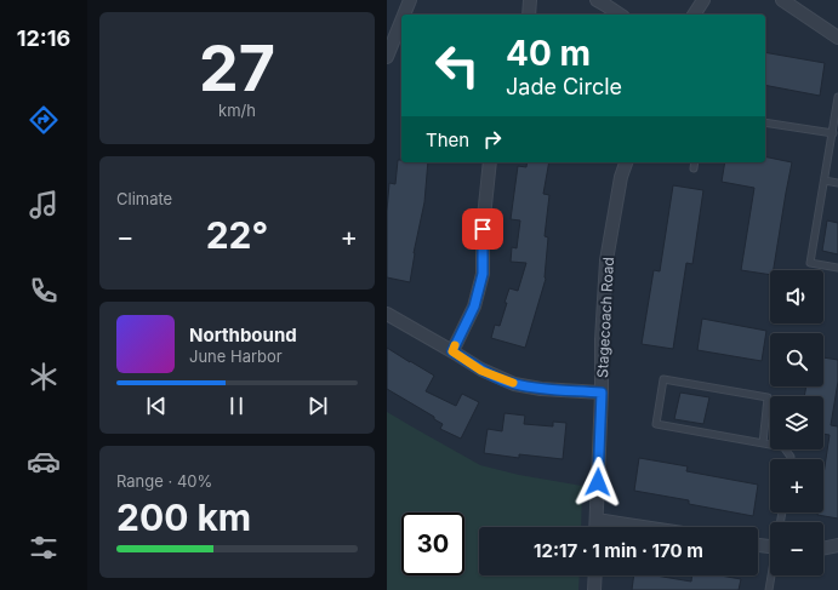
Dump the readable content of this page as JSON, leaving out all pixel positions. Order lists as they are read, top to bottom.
{
  "streets": {
    "street": ["Stagecoach Road"]
  },
  "page": {
    "tabs": "12:16",
    "tile": [
      ["27", "km/h"],
      "Climate",
      ["Range · 40%", "200 km"]
    ],
    "turn": ["40 m", "Jade Circle"],
    "then": "Then",
    "heat": ["−", "22°", "+"],
    "map_buttons": ["+", "−"],
    "song": ["Northbound", "June Harbor"],
    "limit": "30",
    "trip": "12:17 · 1 min · 170 m"
  }
}
